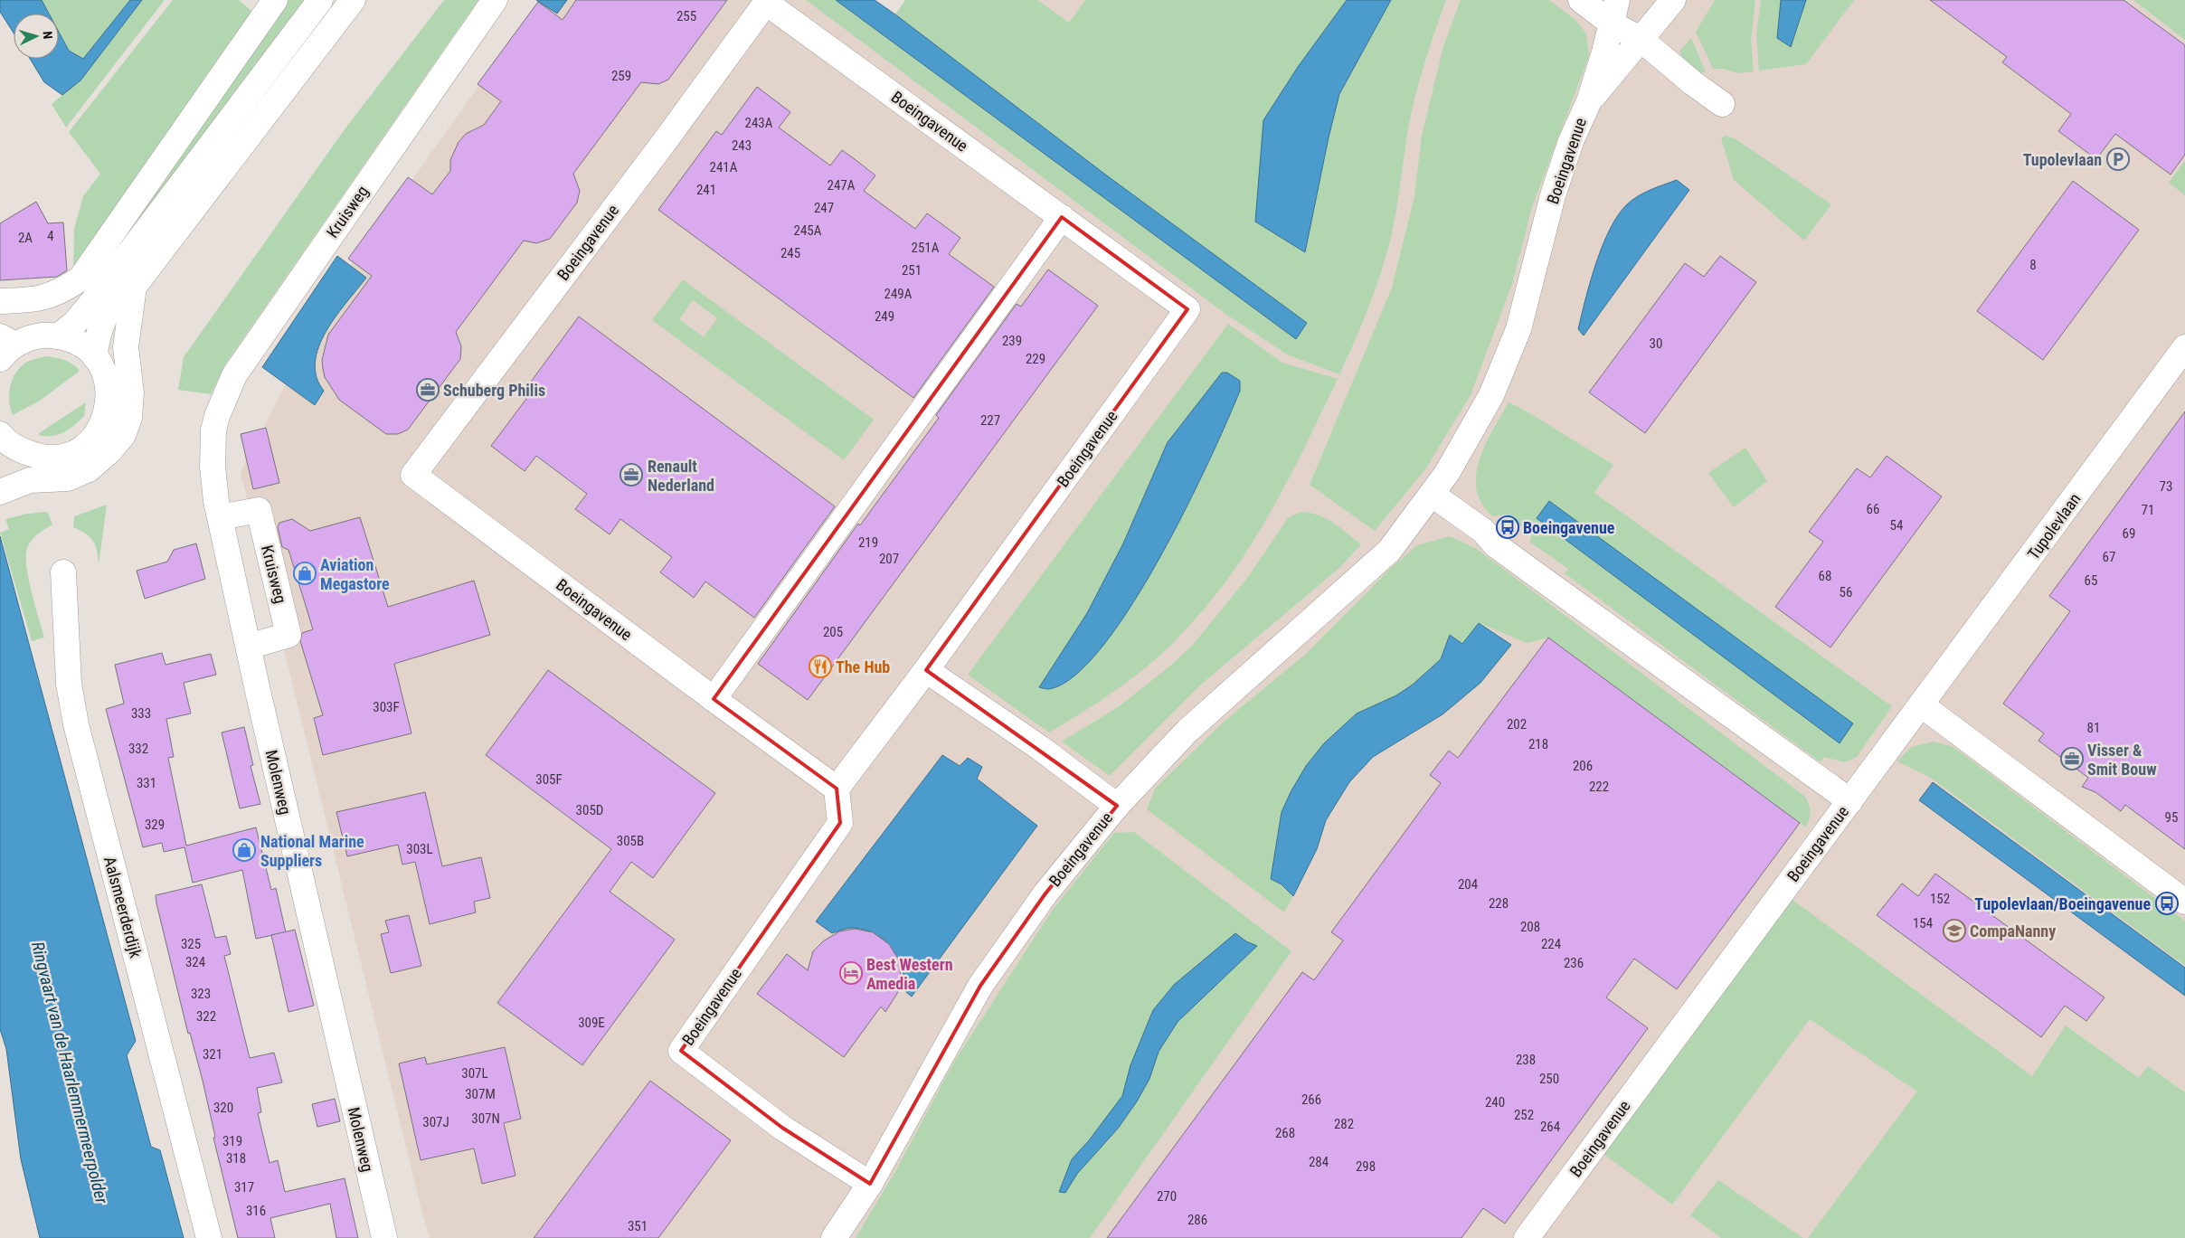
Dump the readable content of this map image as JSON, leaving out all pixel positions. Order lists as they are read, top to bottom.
{
  "streets": {
    "street": [
      "Boeingavenue",
      "Kruisweg",
      "Tupolevlaan",
      "Molenweg",
      "Aalsmeerderdijk"
    ]
  },
  "crossings": [
    ["Boeingavenue", "Tupolevlaan"],
    ["Kruisweg", "Molenweg"]
  ],
  "water": ["Ringvaart van de Haarlemmermeerpolder"],
  "places": {
    "parking": ["Tupolevlaan"],
    "office": ["Schuberg Philis", "Renault Nederland", "Visser & Smit Bouw"],
    "bus stop": ["Boeingavenue", "Tupolevlaan/Boeingavenue"],
    "shop": ["Aviation Megastore", "National Marine Suppliers"],
    "restaurant": ["The Hub"],
    "school or university": ["CompaNanny"],
    "hotel": ["Best Western Amedia"]
  },
  "house_numbers": [
    "255",
    "259",
    "243A",
    "243",
    "241A",
    "247A",
    "241",
    "247",
    "245A",
    "4",
    "2A",
    "251A",
    "245",
    "8",
    "251",
    "249A",
    "249",
    "239",
    "30",
    "229",
    "227",
    "73",
    "66",
    "71",
    "54",
    "69",
    "219",
    "67",
    "207",
    "68",
    "65",
    "56",
    "205",
    "303F",
    "333",
    "202",
    "81",
    "218",
    "332",
    "206",
    "305F",
    "331",
    "222",
    "305D",
    "95",
    "329",
    "305B",
    "303L",
    "204",
    "152",
    "228",
    "154",
    "208",
    "325",
    "224",
    "324",
    "236",
    "323",
    "322",
    "309E",
    "321",
    "238",
    "307L",
    "250",
    "307M",
    "266",
    "240",
    "320",
    "252",
    "307N",
    "307J",
    "282",
    "264",
    "268",
    "319",
    "318",
    "284",
    "298",
    "317",
    "270",
    "316",
    "286",
    "351"
  ],
  "north": "right"
}
